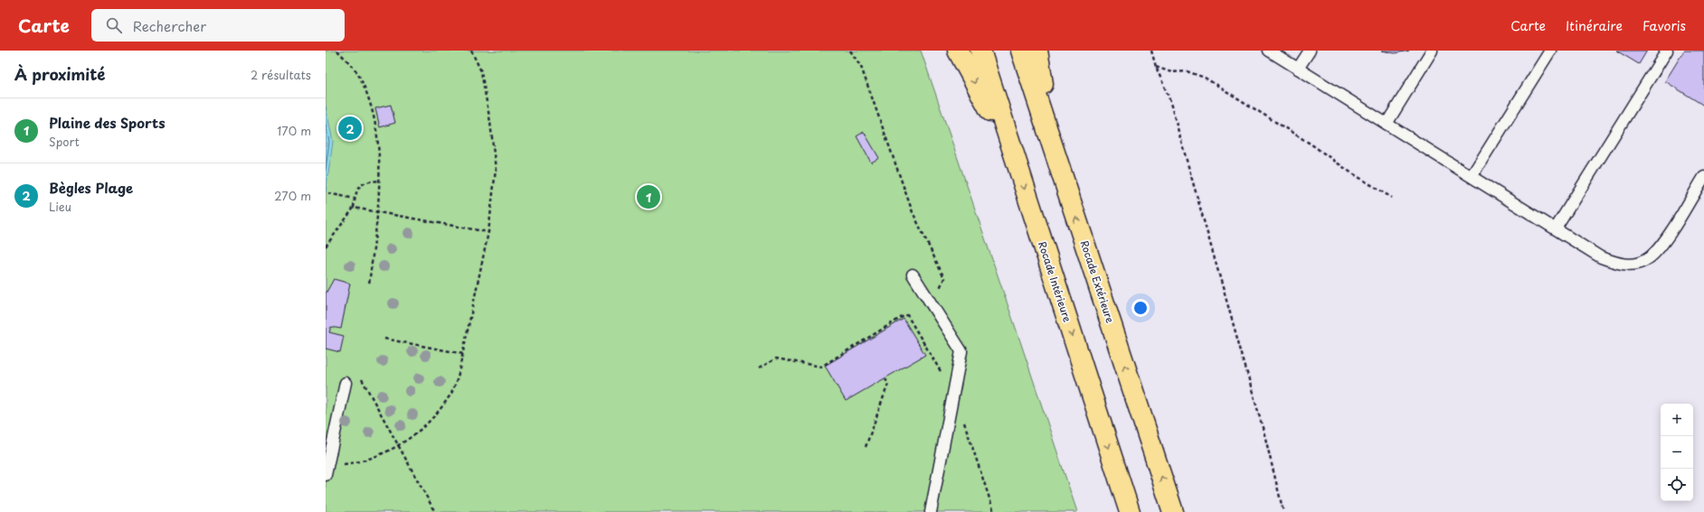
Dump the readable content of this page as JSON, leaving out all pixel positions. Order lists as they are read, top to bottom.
{
  "streets": {
    "highway": ["Rocade Intérieure", "Rocade Extérieure"]
  },
  "one_way": ["Rocade Intérieure", "Rocade Extérieure"],
  "page": {
    "header": "Carte",
    "search": "Rechercher",
    "nav": ["Carte", "Itinéraire", "Favoris"],
    "heading": ["À proximité", "2 résultats"],
    "list": [
      {
        "mark": "1",
        "name": "Plaine des Sports",
        "note": "Sport",
        "value": "170 m"
      },
      {
        "mark": "2",
        "name": "Bègles Plage",
        "note": "Lieu",
        "value": "270 m"
      }
    ],
    "pins": ["2", "1"],
    "map_buttons": ["+", "−"]
  }
}
